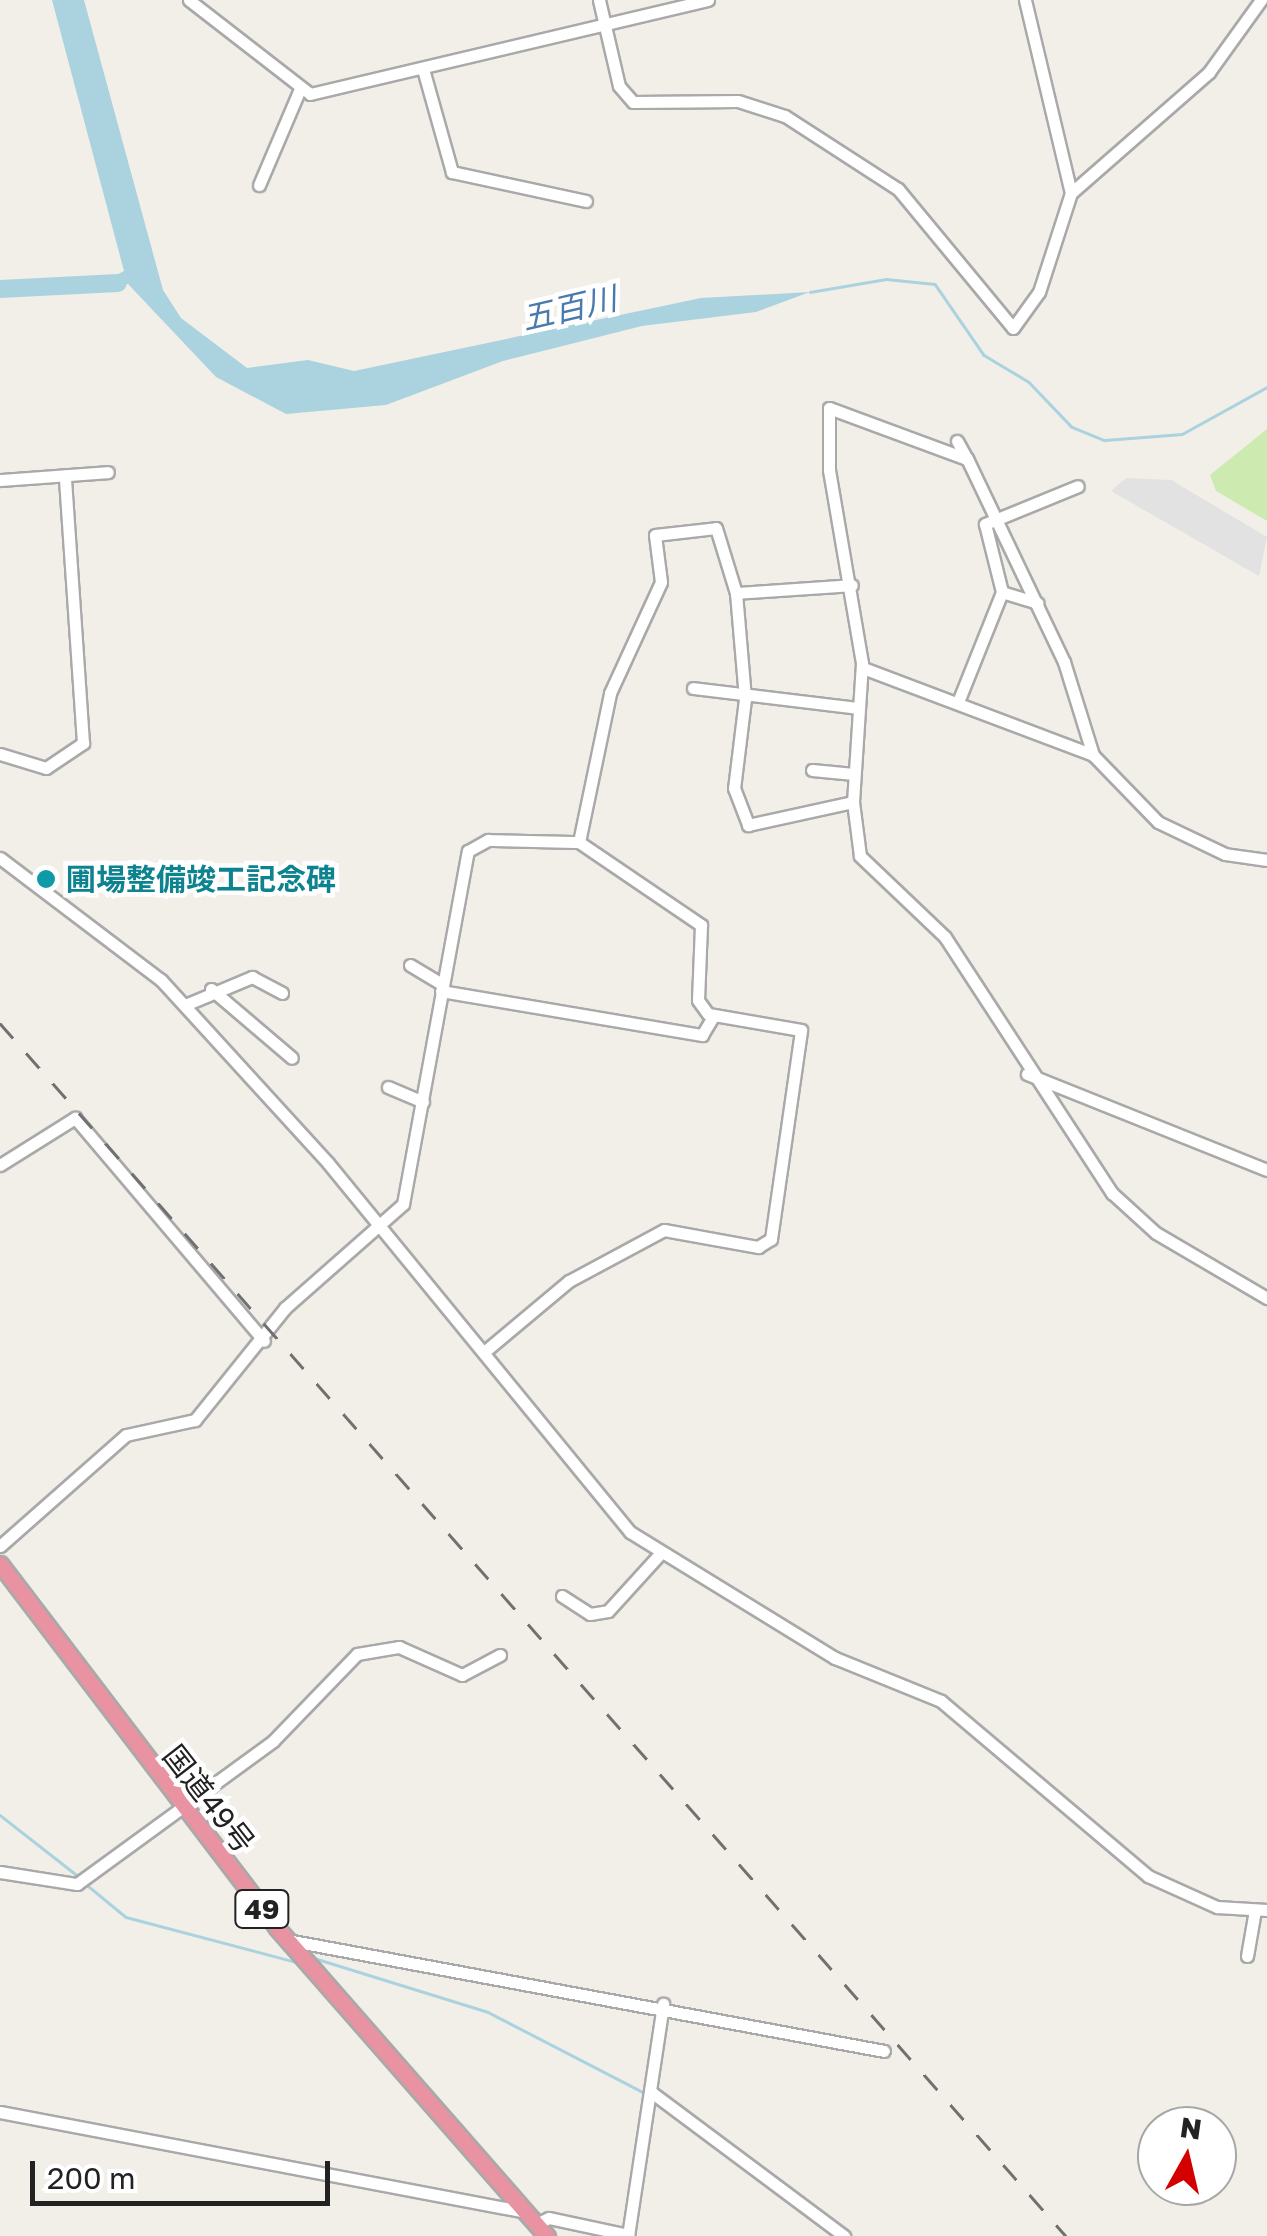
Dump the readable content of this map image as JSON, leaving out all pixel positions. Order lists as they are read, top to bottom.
{
  "streets": {
    "highway": ["国道49号", "49"]
  },
  "water": ["五百川"],
  "places": ["圃場整備竣工記念碑"],
  "scale_bar": "200 m",
  "north": "top"
}
